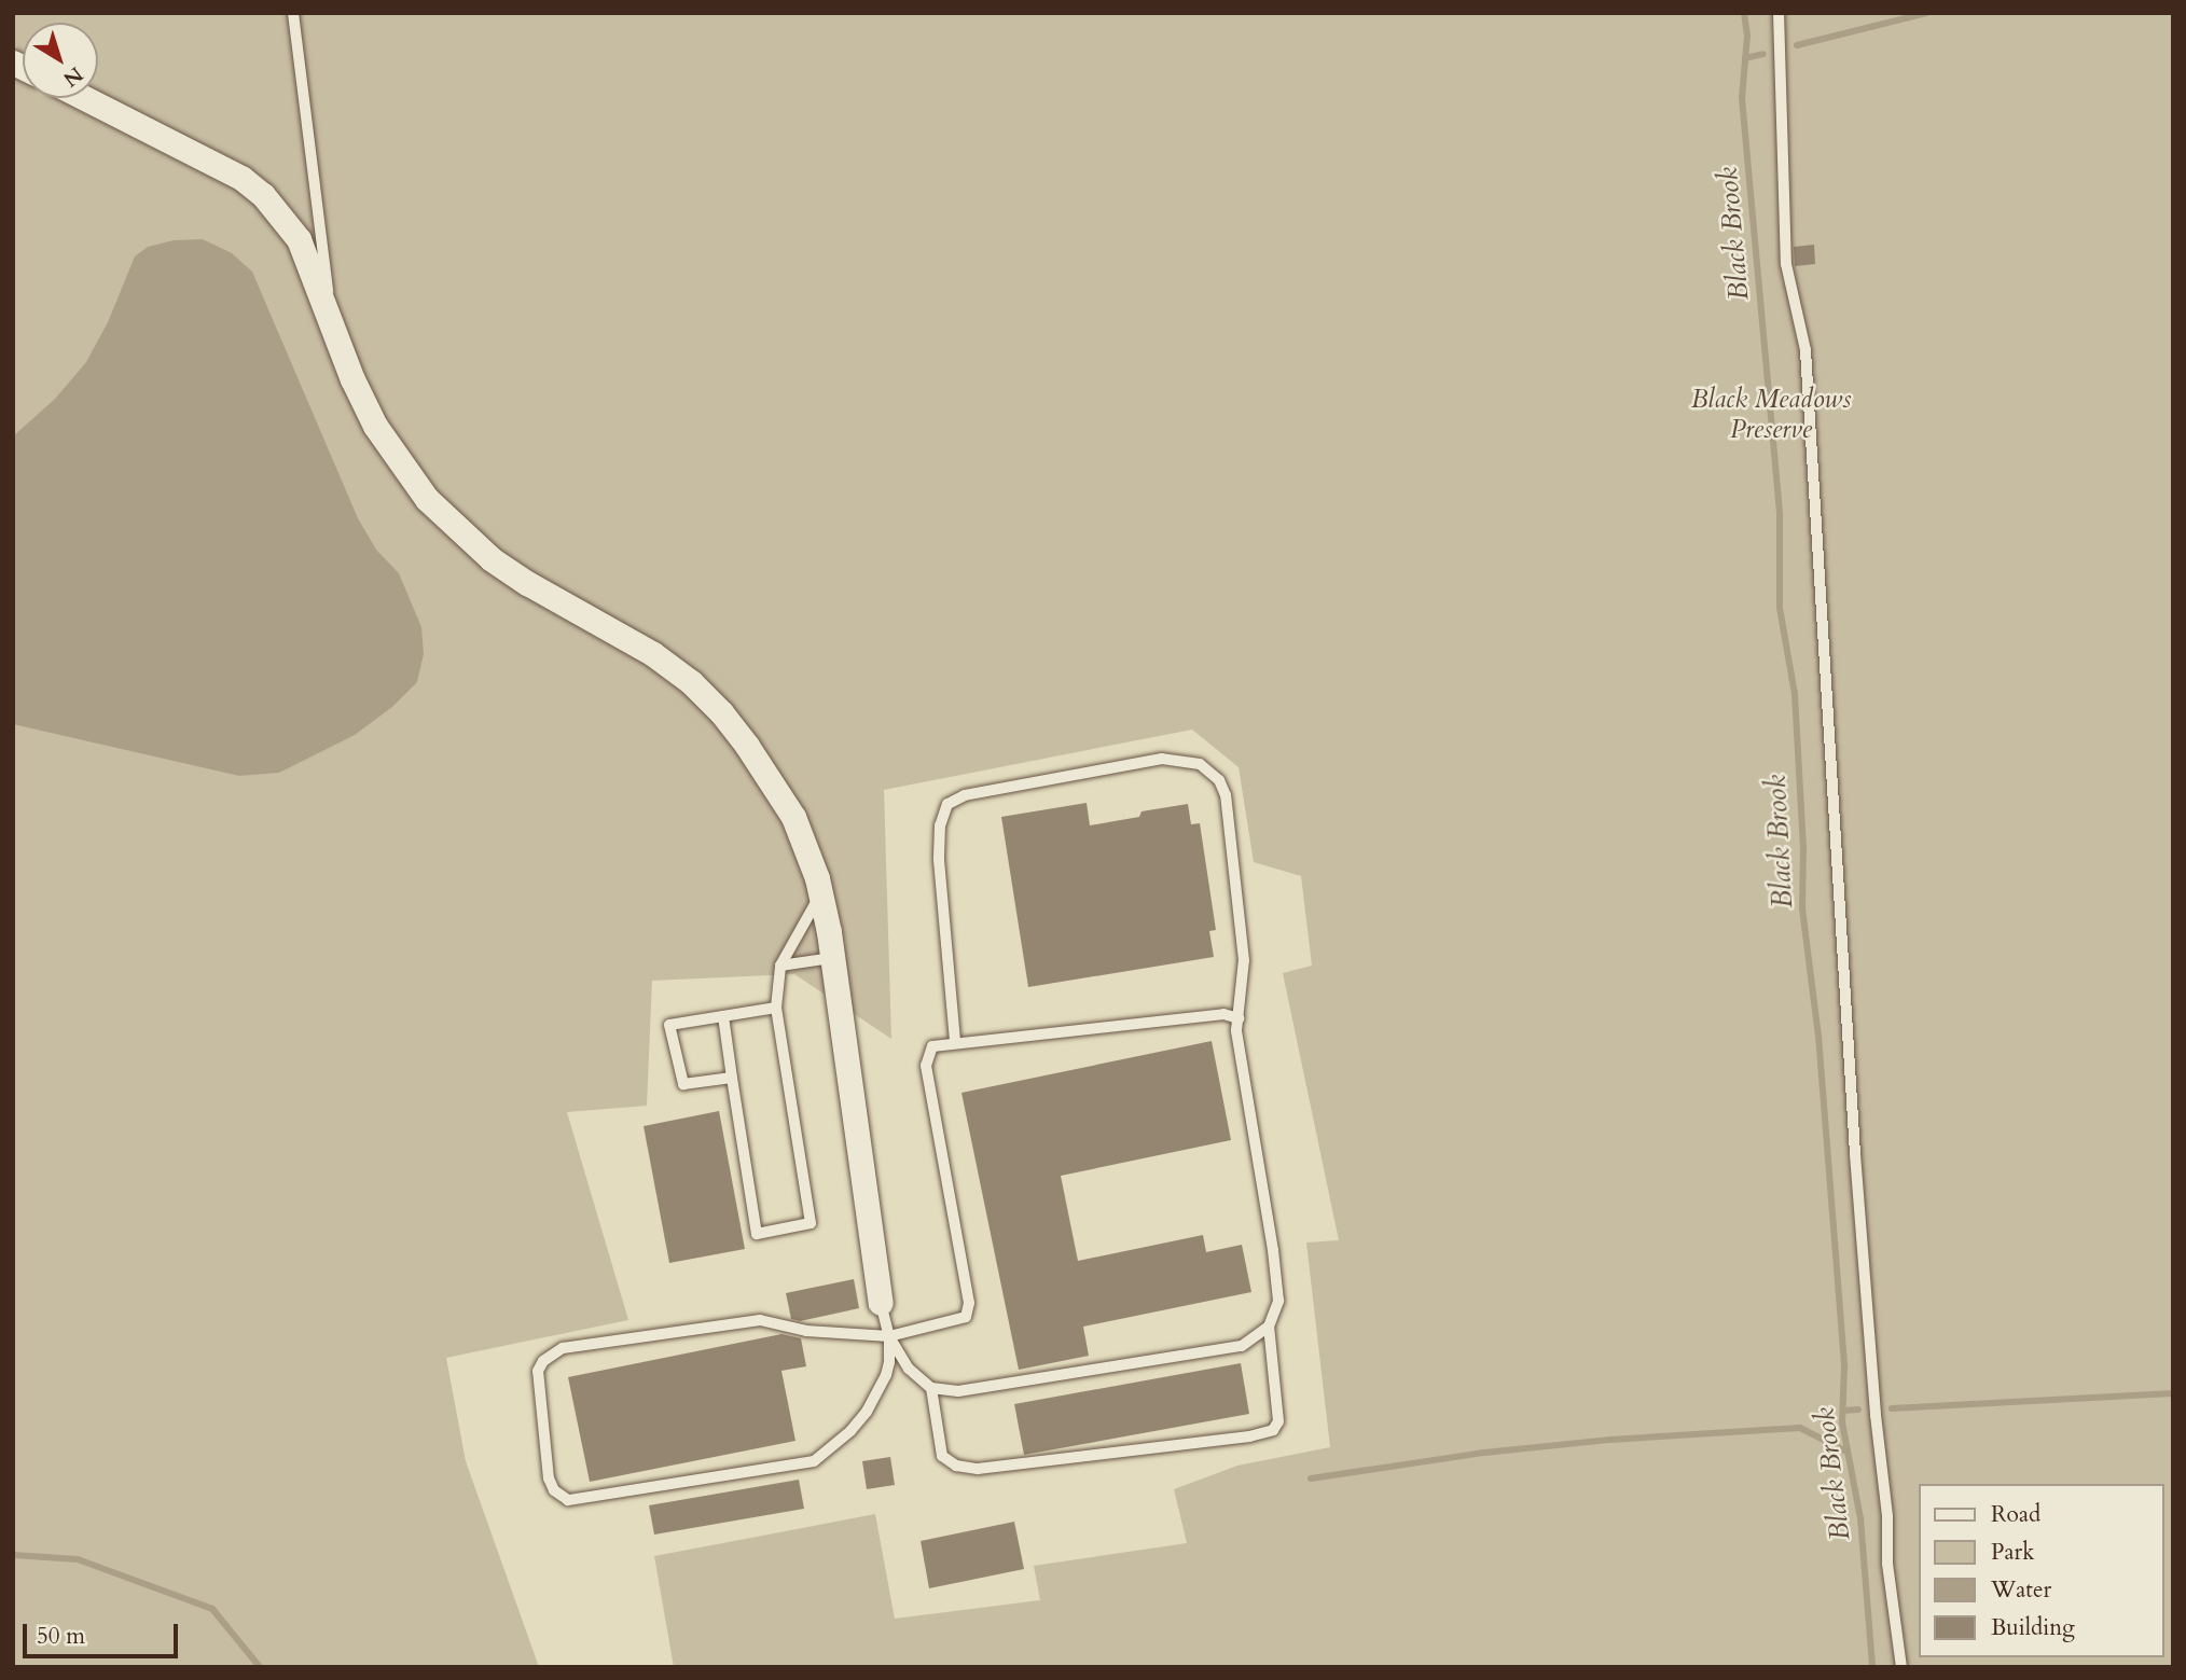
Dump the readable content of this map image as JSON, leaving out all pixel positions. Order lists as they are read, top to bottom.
{
  "water": ["Black Brook"],
  "parks": ["Black Meadows Preserve"],
  "legend": [
    "Road",
    "Park",
    "Water",
    "Building"
  ],
  "scale_bar": "50 m",
  "north": "bottom right"
}
